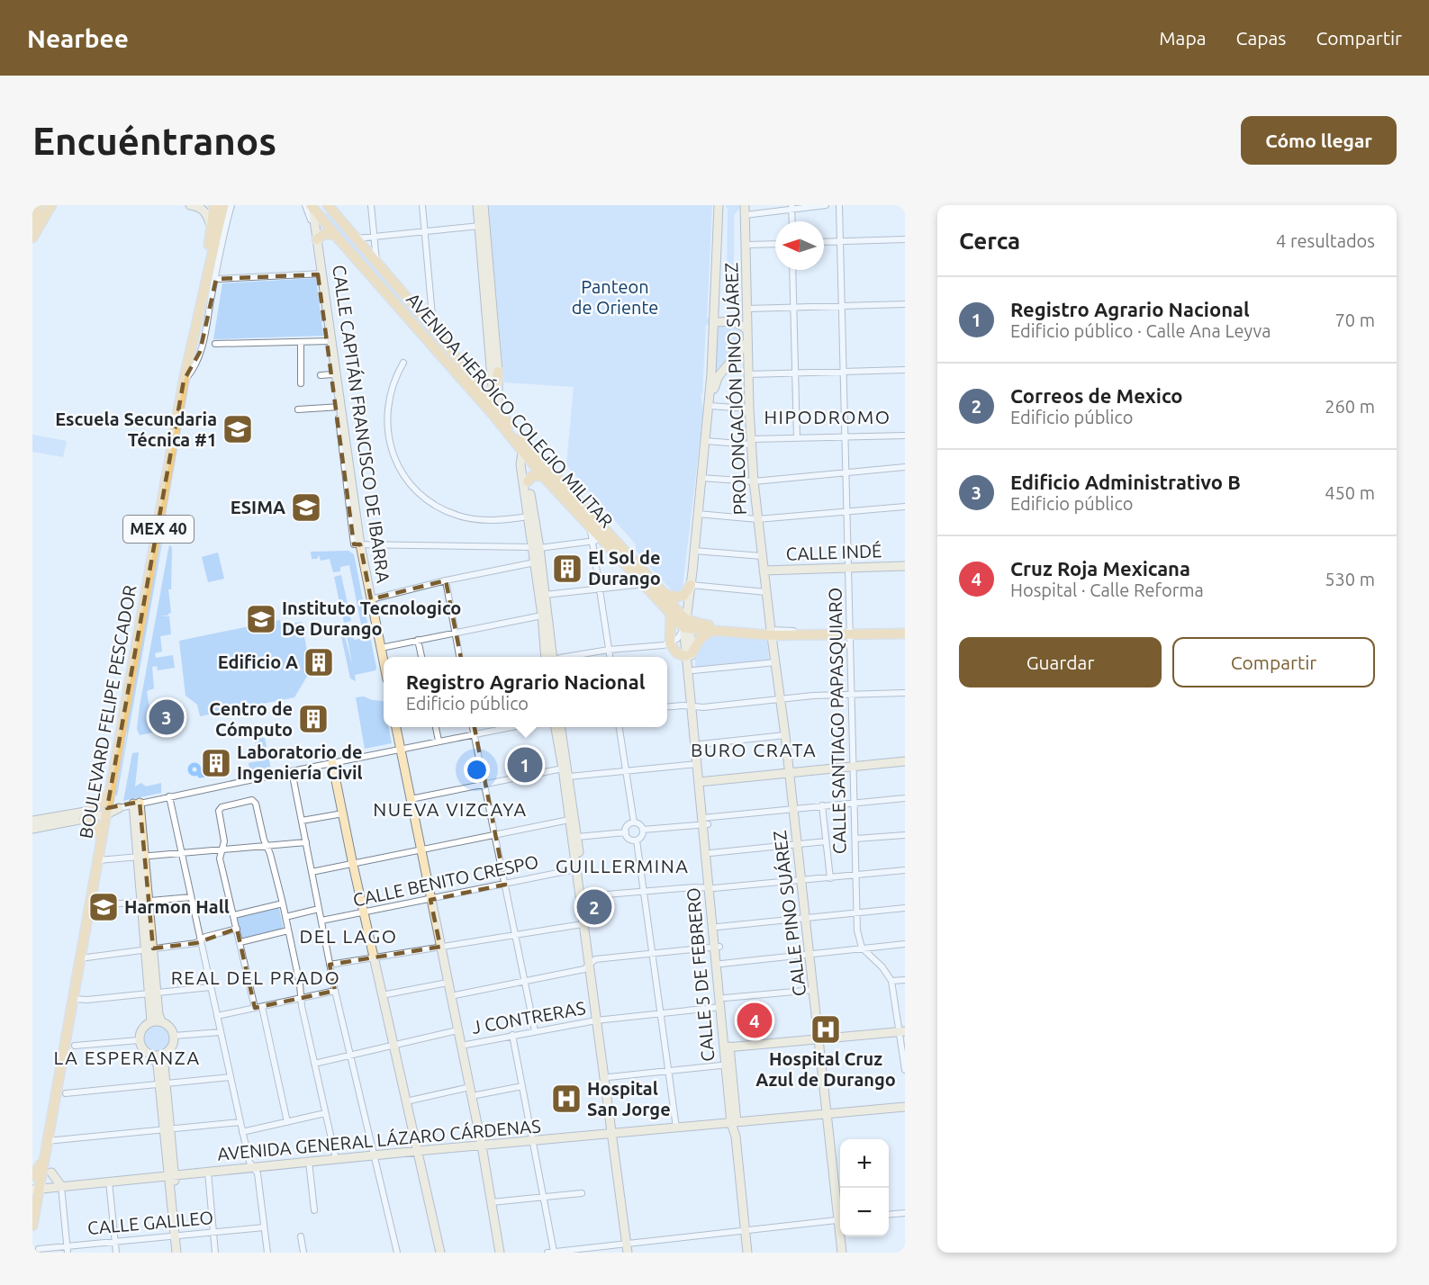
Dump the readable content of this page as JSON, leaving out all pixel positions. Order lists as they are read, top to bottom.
{
  "streets": {
    "main road": ["AVENIDA HERÓICO COLEGIO MILITAR", "MEX 40", "BOULEVARD FELIPE PESCADOR"],
    "street": [
      "PROLONGACIÓN PINO SUÁREZ",
      "CALLE CAPITÁN FRANCISCO DE IBARRA",
      "CALLE INDÉ",
      "CALLE SANTIAGO PAPASQUIARO",
      "CALLE BENITO CRESPO",
      "CALLE PINO SUÁREZ",
      "CALLE 5 DE FEBRERO",
      "J CONTRERAS",
      "AVENIDA GENERAL LÁZARO CÁRDENAS",
      "CALLE GALILEO"
    ]
  },
  "crossings": [
    ["PROLONGACIÓN PINO SUÁREZ", "CALLE INDÉ"],
    ["PROLONGACIÓN PINO SUÁREZ", "CALLE PINO SUÁREZ"],
    ["PROLONGACIÓN PINO SUÁREZ", "CALLE 5 DE FEBRERO"],
    ["AVENIDA HERÓICO COLEGIO MILITAR", "CALLE CAPITÁN FRANCISCO DE IBARRA"],
    ["AVENIDA HERÓICO COLEGIO MILITAR", "CALLE 5 DE FEBRERO"],
    ["MEX 40", "BOULEVARD FELIPE PESCADOR"],
    ["CALLE INDÉ", "CALLE SANTIAGO PAPASQUIARO"],
    ["BOULEVARD FELIPE PESCADOR", "AVENIDA GENERAL LÁZARO CÁRDENAS"],
    ["CALLE PINO SUÁREZ", "AVENIDA GENERAL LÁZARO CÁRDENAS"],
    ["CALLE 5 DE FEBRERO", "J CONTRERAS"],
    ["CALLE 5 DE FEBRERO", "AVENIDA GENERAL LÁZARO CÁRDENAS"]
  ],
  "districts": [
    "HIPODROMO",
    "BURO CRATA",
    "NUEVA VIZCAYA",
    "GUILLERMINA",
    "DEL LAGO",
    "REAL DEL PRADO",
    "LA ESPERANZA"
  ],
  "parks": ["Panteon de Oriente"],
  "places": {
    "school or university": [
      "Escuela Secundaria Técnica #1",
      "ESIMA",
      "Instituto Tecnologico De Durango",
      "Harmon Hall"
    ],
    "building": [
      "El Sol de Durango",
      "Edificio A",
      "Centro de Cómputo",
      "Laboratorio de Ingeniería Civil"
    ],
    "hospital": ["Hospital Cruz Azul de Durango", "Hospital San Jorge"]
  },
  "north": "left",
  "page": {
    "header": "Nearbee",
    "nav": ["Mapa", "Capas", "Compartir"],
    "buttons": [
      "Cómo llegar",
      ["Guardar", "Compartir"]
    ],
    "title": "Encuéntranos",
    "heading": ["Cerca", "4 resultados"],
    "list": [
      {
        "mark": "1",
        "name": "Registro Agrario Nacional",
        "note": "Edificio público · Calle Ana Leyva",
        "value": "70 m"
      },
      {
        "mark": "2",
        "name": "Correos de Mexico",
        "note": "Edificio público",
        "value": "260 m"
      },
      {
        "mark": "3",
        "name": "Edificio Administrativo B",
        "note": "Edificio público",
        "value": "450 m"
      },
      {
        "mark": "4",
        "name": "Cruz Roja Mexicana",
        "note": "Hospital · Calle Reforma",
        "value": "530 m"
      }
    ],
    "popup": ["Registro Agrario Nacional", "Edificio público"],
    "pins": [
      "3",
      "1",
      "2",
      "4"
    ],
    "map_buttons": ["+", "−"]
  }
}
